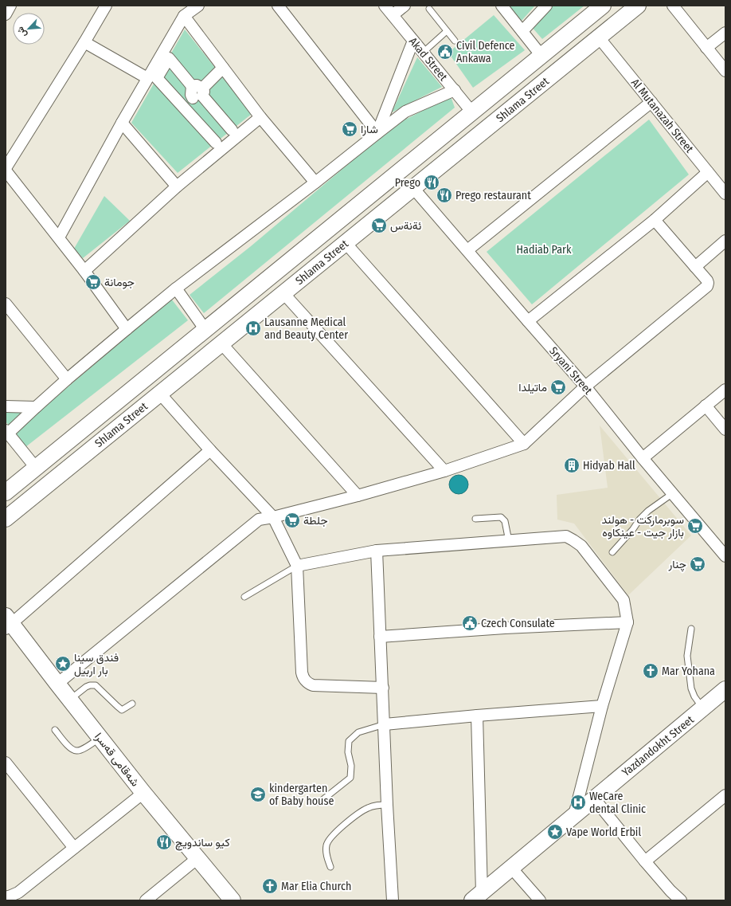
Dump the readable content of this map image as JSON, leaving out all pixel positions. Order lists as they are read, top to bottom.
{
  "streets": {
    "main road": ["Shlama Street", "Yazdandokht Street", "شەقامی قەسرا"],
    "street": ["Akad Street", "Al Mutanazah Street", "Sryani Street"]
  },
  "crossings": [
    ["Akad Street", "Shlama Street"],
    ["Shlama Street", "Al Mutanazah Street"],
    ["Shlama Street", "Sryani Street"]
  ],
  "parks": ["Hadiab Park"],
  "places": {
    "public building": ["Civil Defence Ankawa", "Czech Consulate"],
    "supermarket": [
      "شارا",
      "ئةنةس",
      "جومانة",
      "ماتیلدا",
      "جلطة",
      "سوبرماركت - هولند بازار جيت - عينكاوه",
      "چنار"
    ],
    "restaurant": ["Prego", "Prego restaurant", "کیو ساندویچ"],
    "hospital": ["Lausanne Medical and Beauty Center", "WeCare dental Clinic"],
    "building": ["Hidyab Hall"],
    "place": ["فندق سينا بار اربيل", "Vape World Erbil"],
    "church": ["Mar Yohana", "Mar Elia Church"],
    "school or university": ["kindergarten of Baby house"]
  },
  "north": "bottom left"
}
